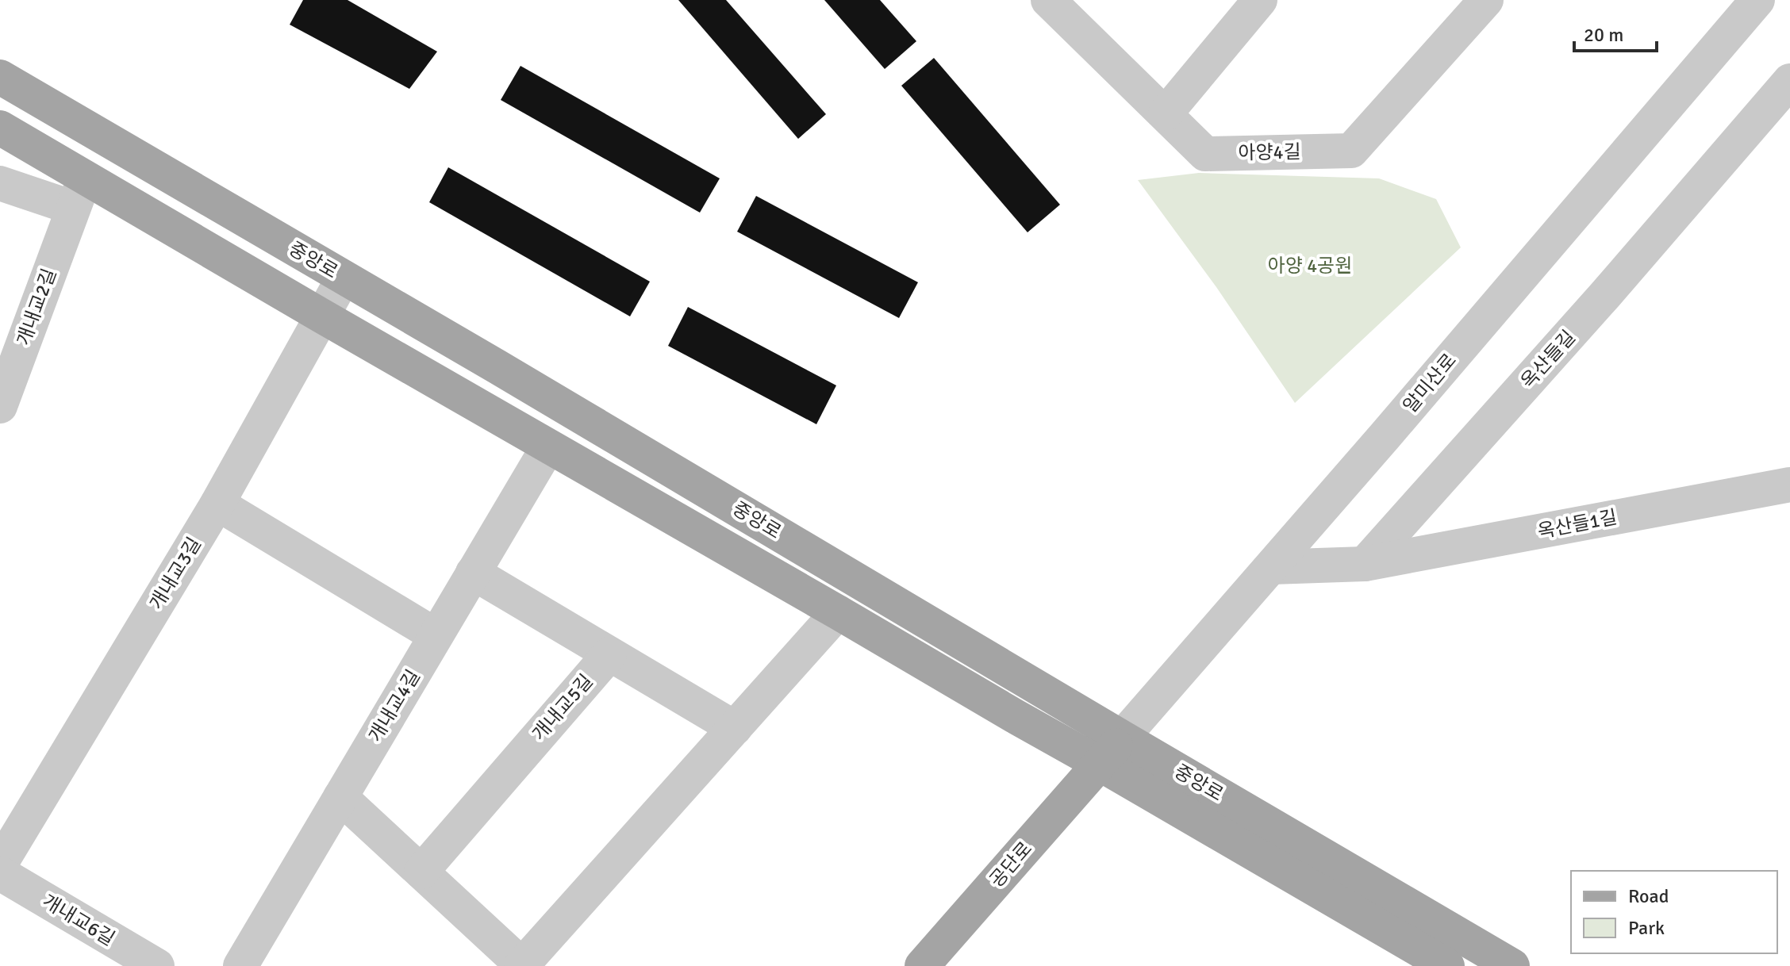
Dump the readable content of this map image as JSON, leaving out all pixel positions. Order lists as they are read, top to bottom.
{
  "streets": {
    "main road": ["중앙로", "알미산로", "공단로"],
    "street": [
      "아양4길",
      "개내교2길",
      "옥산들길",
      "옥산들1길",
      "개내교3길",
      "개내교4길",
      "개내교5길",
      "개내교6길"
    ]
  },
  "crossings": [
    ["중앙로", "개내교2길"],
    ["중앙로", "알미산로"],
    ["중앙로", "개내교3길"],
    ["중앙로", "개내교4길"],
    ["중앙로", "공단로"],
    ["옥산들길", "옥산들1길"],
    ["알미산로", "공단로"]
  ],
  "parks": ["아양 4공원"],
  "legend": ["Road", "Park"],
  "scale_bar": "20 m"
}
